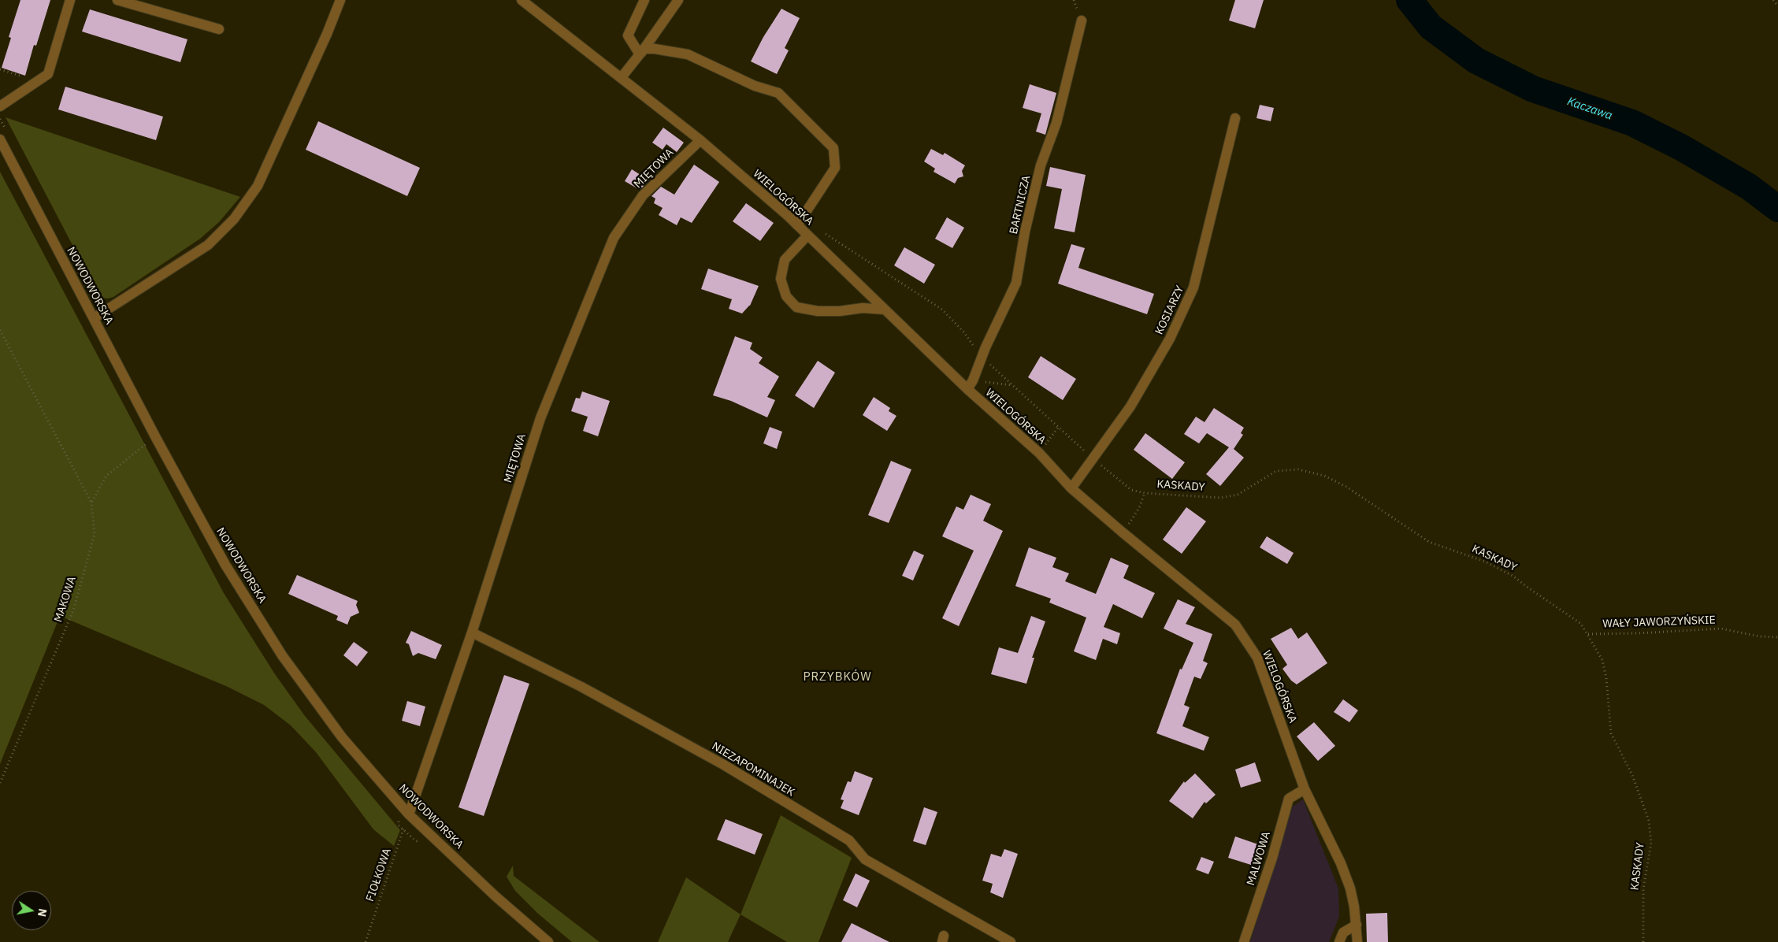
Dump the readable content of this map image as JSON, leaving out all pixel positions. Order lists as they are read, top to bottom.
{
  "streets": {
    "street": [
      "MIĘTOWA",
      "WIELOGÓRSKA",
      "BARTNICZA",
      "NOWODWORSKA",
      "KOSIARZY",
      "NIEZAPOMINAJEK",
      "MALWOWA"
    ],
    "path": [
      "KASKADY",
      "MAKOWA",
      "WAŁY JAWORZYŃSKIE",
      "FIOŁKOWA"
    ]
  },
  "crossings": [
    ["MIĘTOWA", "WIELOGÓRSKA"],
    ["MIĘTOWA", "NOWODWORSKA"],
    ["MIĘTOWA", "NIEZAPOMINAJEK"],
    ["MIĘTOWA", "FIOŁKOWA"],
    ["WIELOGÓRSKA", "BARTNICZA"],
    ["WIELOGÓRSKA", "KOSIARZY"],
    ["WIELOGÓRSKA", "MALWOWA"],
    ["BARTNICZA", "KASKADY"],
    ["NOWODWORSKA", "FIOŁKOWA"],
    ["KOSIARZY", "KASKADY"],
    ["KASKADY", "WAŁY JAWORZYŃSKIE"]
  ],
  "districts": ["PRZYBKÓW"],
  "water": ["Kaczawa"],
  "north": "right"
}
